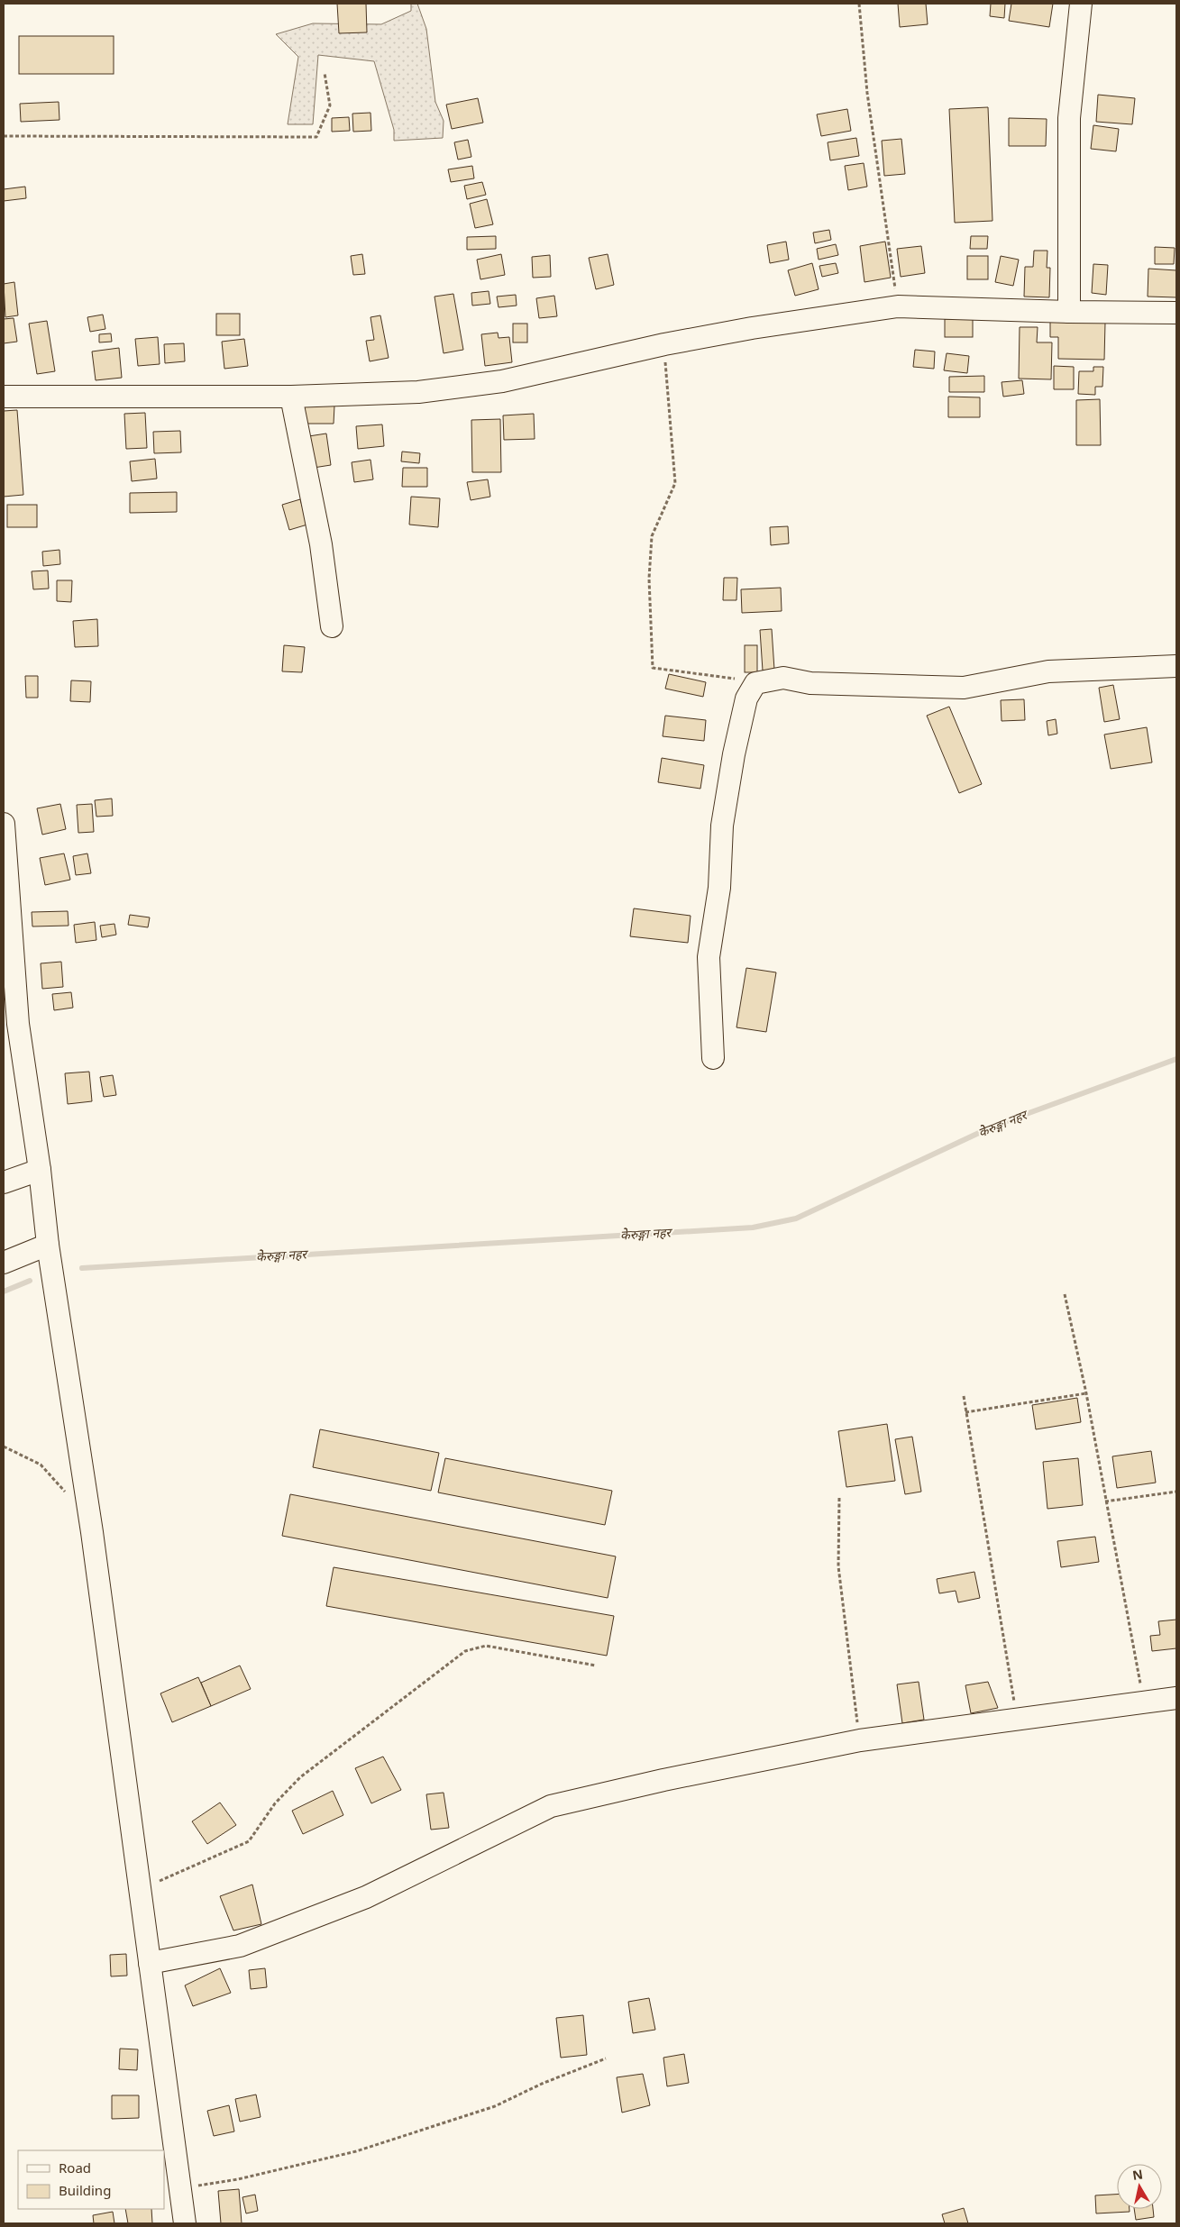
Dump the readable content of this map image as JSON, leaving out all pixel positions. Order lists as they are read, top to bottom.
{
  "water": ["केेरुङ्गा नहर"],
  "legend": ["Road", "Building"],
  "north": "top"
}
